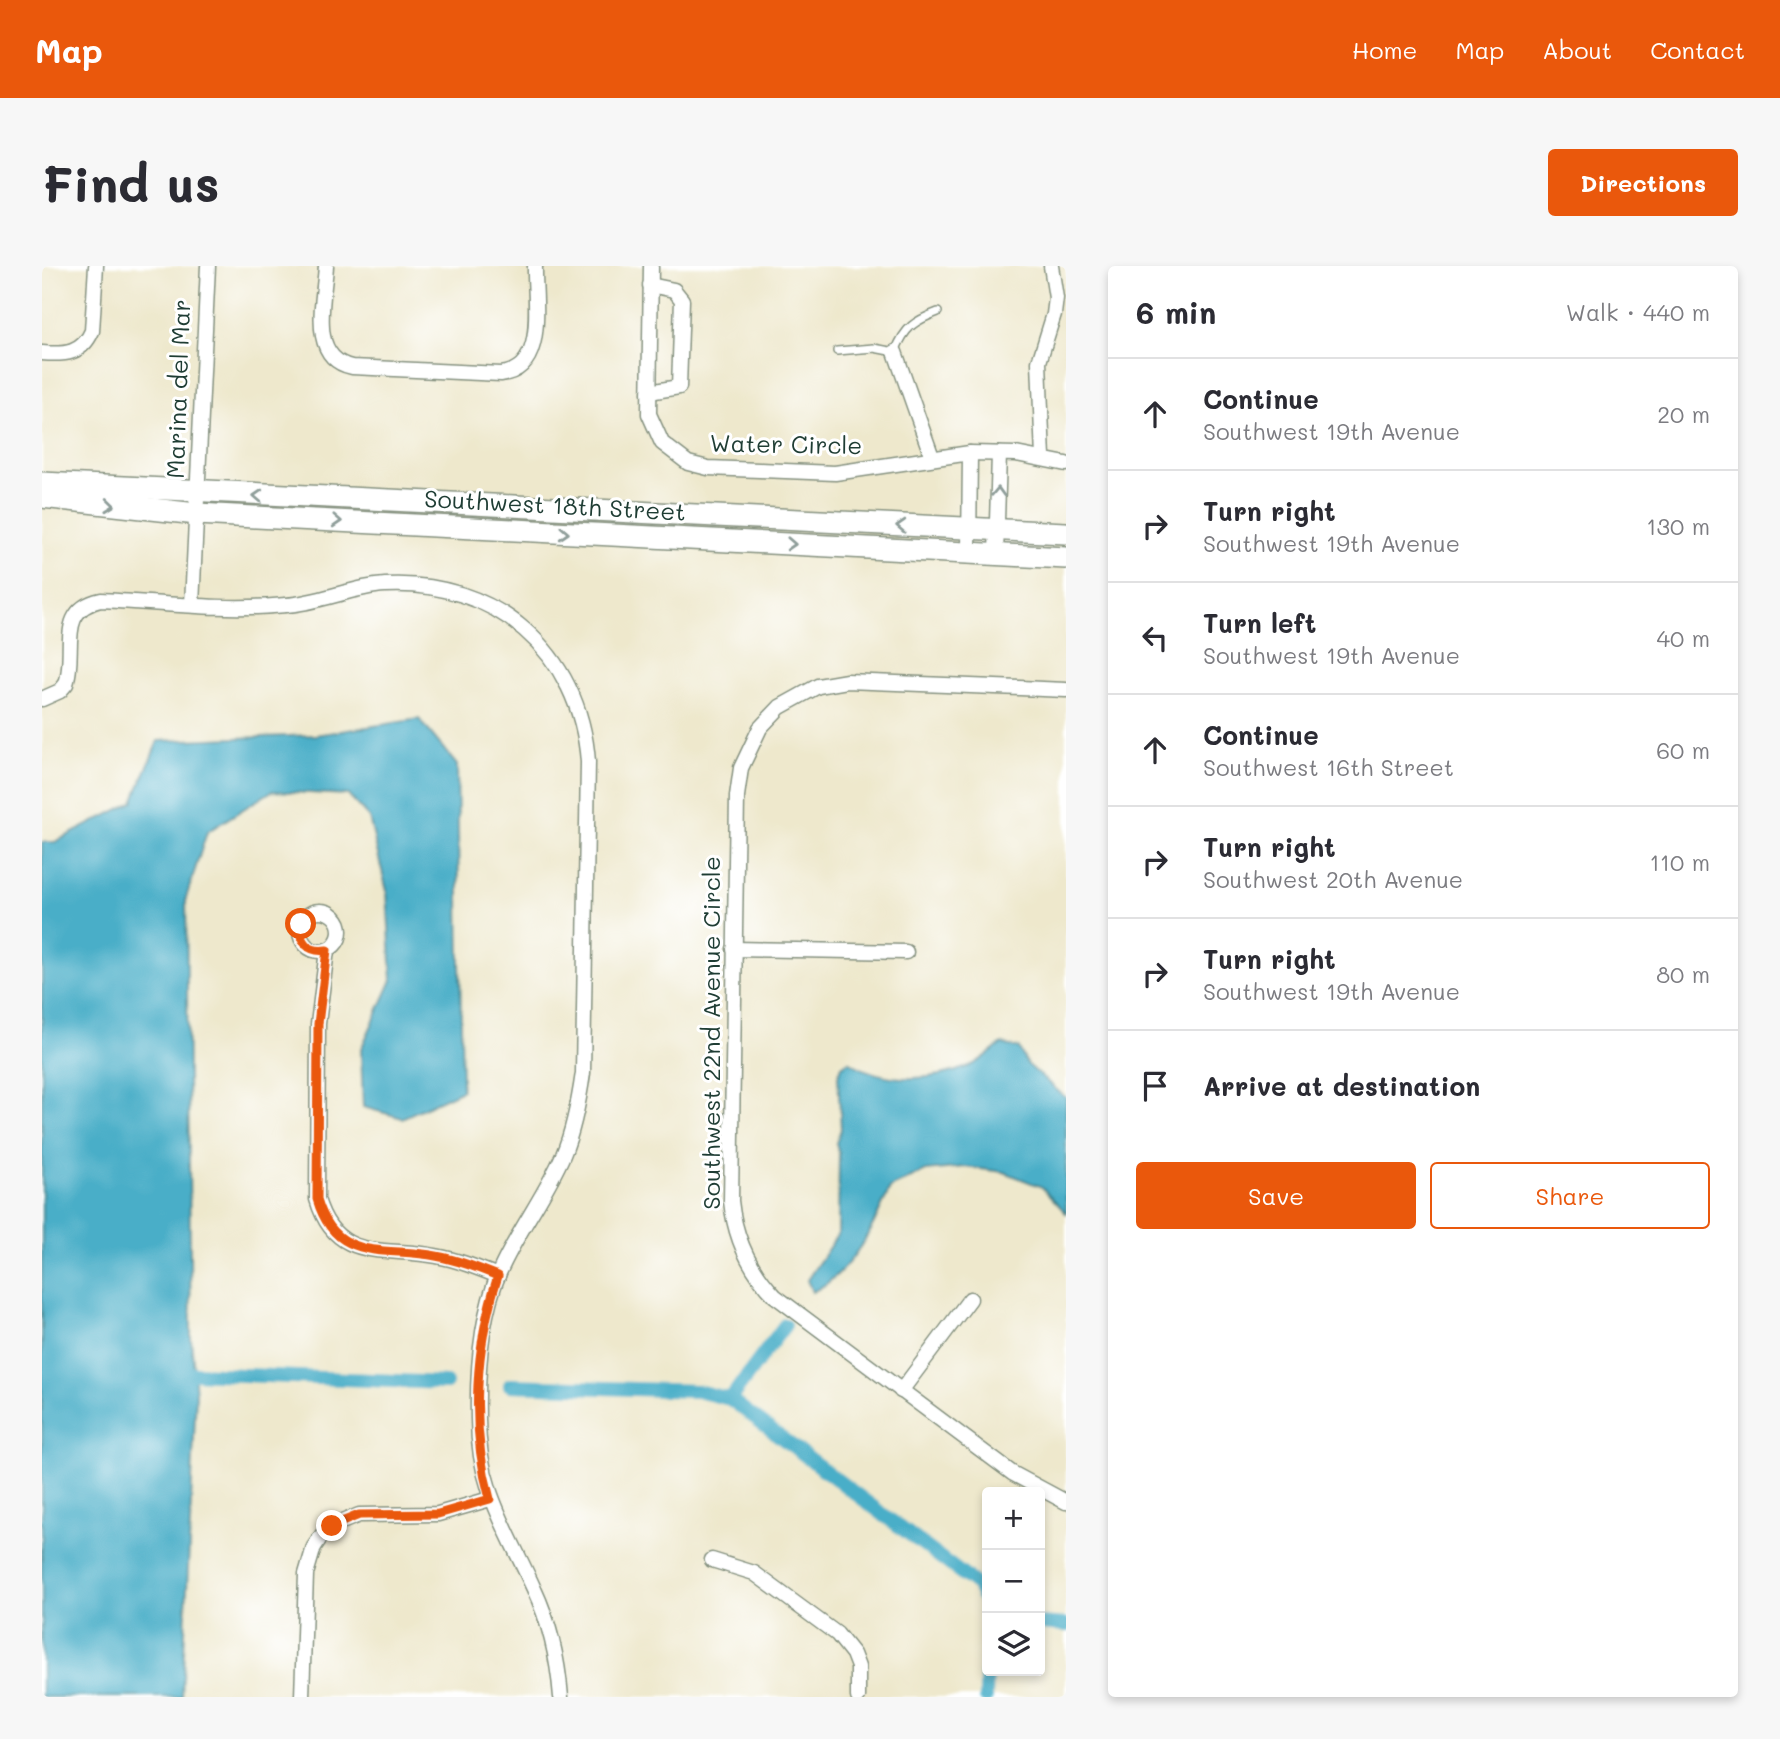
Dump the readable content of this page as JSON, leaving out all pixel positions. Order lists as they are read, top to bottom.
{
  "streets": {
    "main road": ["Southwest 18th Street"],
    "street": ["Marina del Mar", "Water Circle", "Southwest 22nd Avenue Circle"]
  },
  "crossings": [
    ["Marina del Mar", "Southwest 18th Street"]
  ],
  "page": {
    "header": "Map",
    "nav": [
      "Home",
      "Map",
      "About",
      "Contact"
    ],
    "buttons": [
      "Directions",
      ["Save", "Share"]
    ],
    "title": "Find us",
    "heading": ["6 min", "Walk · 440 m"],
    "list": [
      ["Continue", "Southwest 19th Avenue", "20 m"],
      ["Turn right", "Southwest 19th Avenue", "130 m"],
      ["Turn left", "Southwest 19th Avenue", "40 m"],
      ["Continue", "Southwest 16th Street", "60 m"],
      ["Turn right", "Southwest 20th Avenue", "110 m"],
      ["Turn right", "Southwest 19th Avenue", "80 m"],
      "Arrive at destination"
    ],
    "map_buttons": ["+", "−"]
  }
}
